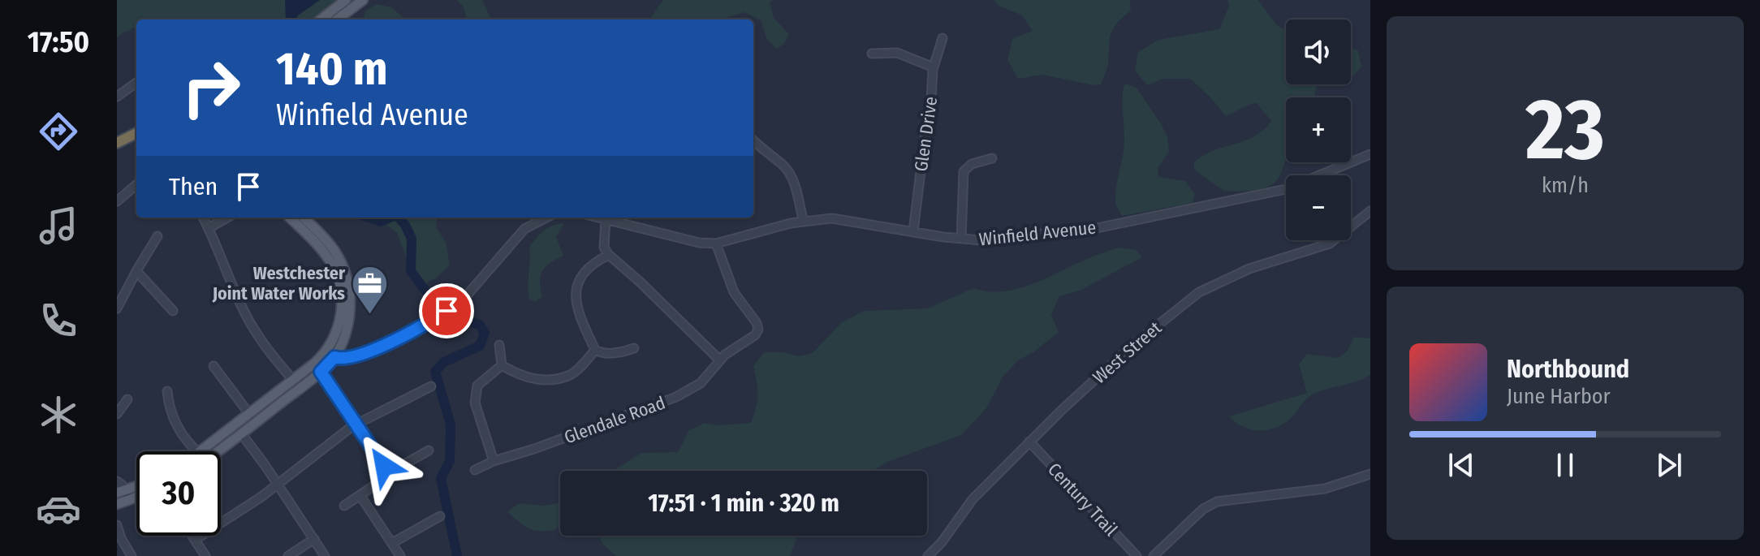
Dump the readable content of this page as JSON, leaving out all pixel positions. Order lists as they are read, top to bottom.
{
  "streets": {
    "street": [
      "Glen Drive",
      "Winfield Avenue",
      "West Street",
      "Glendale Road",
      "Century Trail"
    ]
  },
  "crossings": [
    ["Glen Drive", "Winfield Avenue"],
    ["Winfield Avenue", "Glendale Road"],
    ["West Street", "Century Trail"]
  ],
  "places": {
    "office": ["Westchester Joint Water Works"]
  },
  "page": {
    "tabs": "17:50",
    "tile": ["23", "km/h"],
    "map_buttons": ["+", "−"],
    "turn": ["140 m", "Winfield Avenue"],
    "then": "Then",
    "song": ["Northbound", "June Harbor"],
    "limit": "30",
    "trip": "17:51 · 1 min · 320 m"
  }
}
